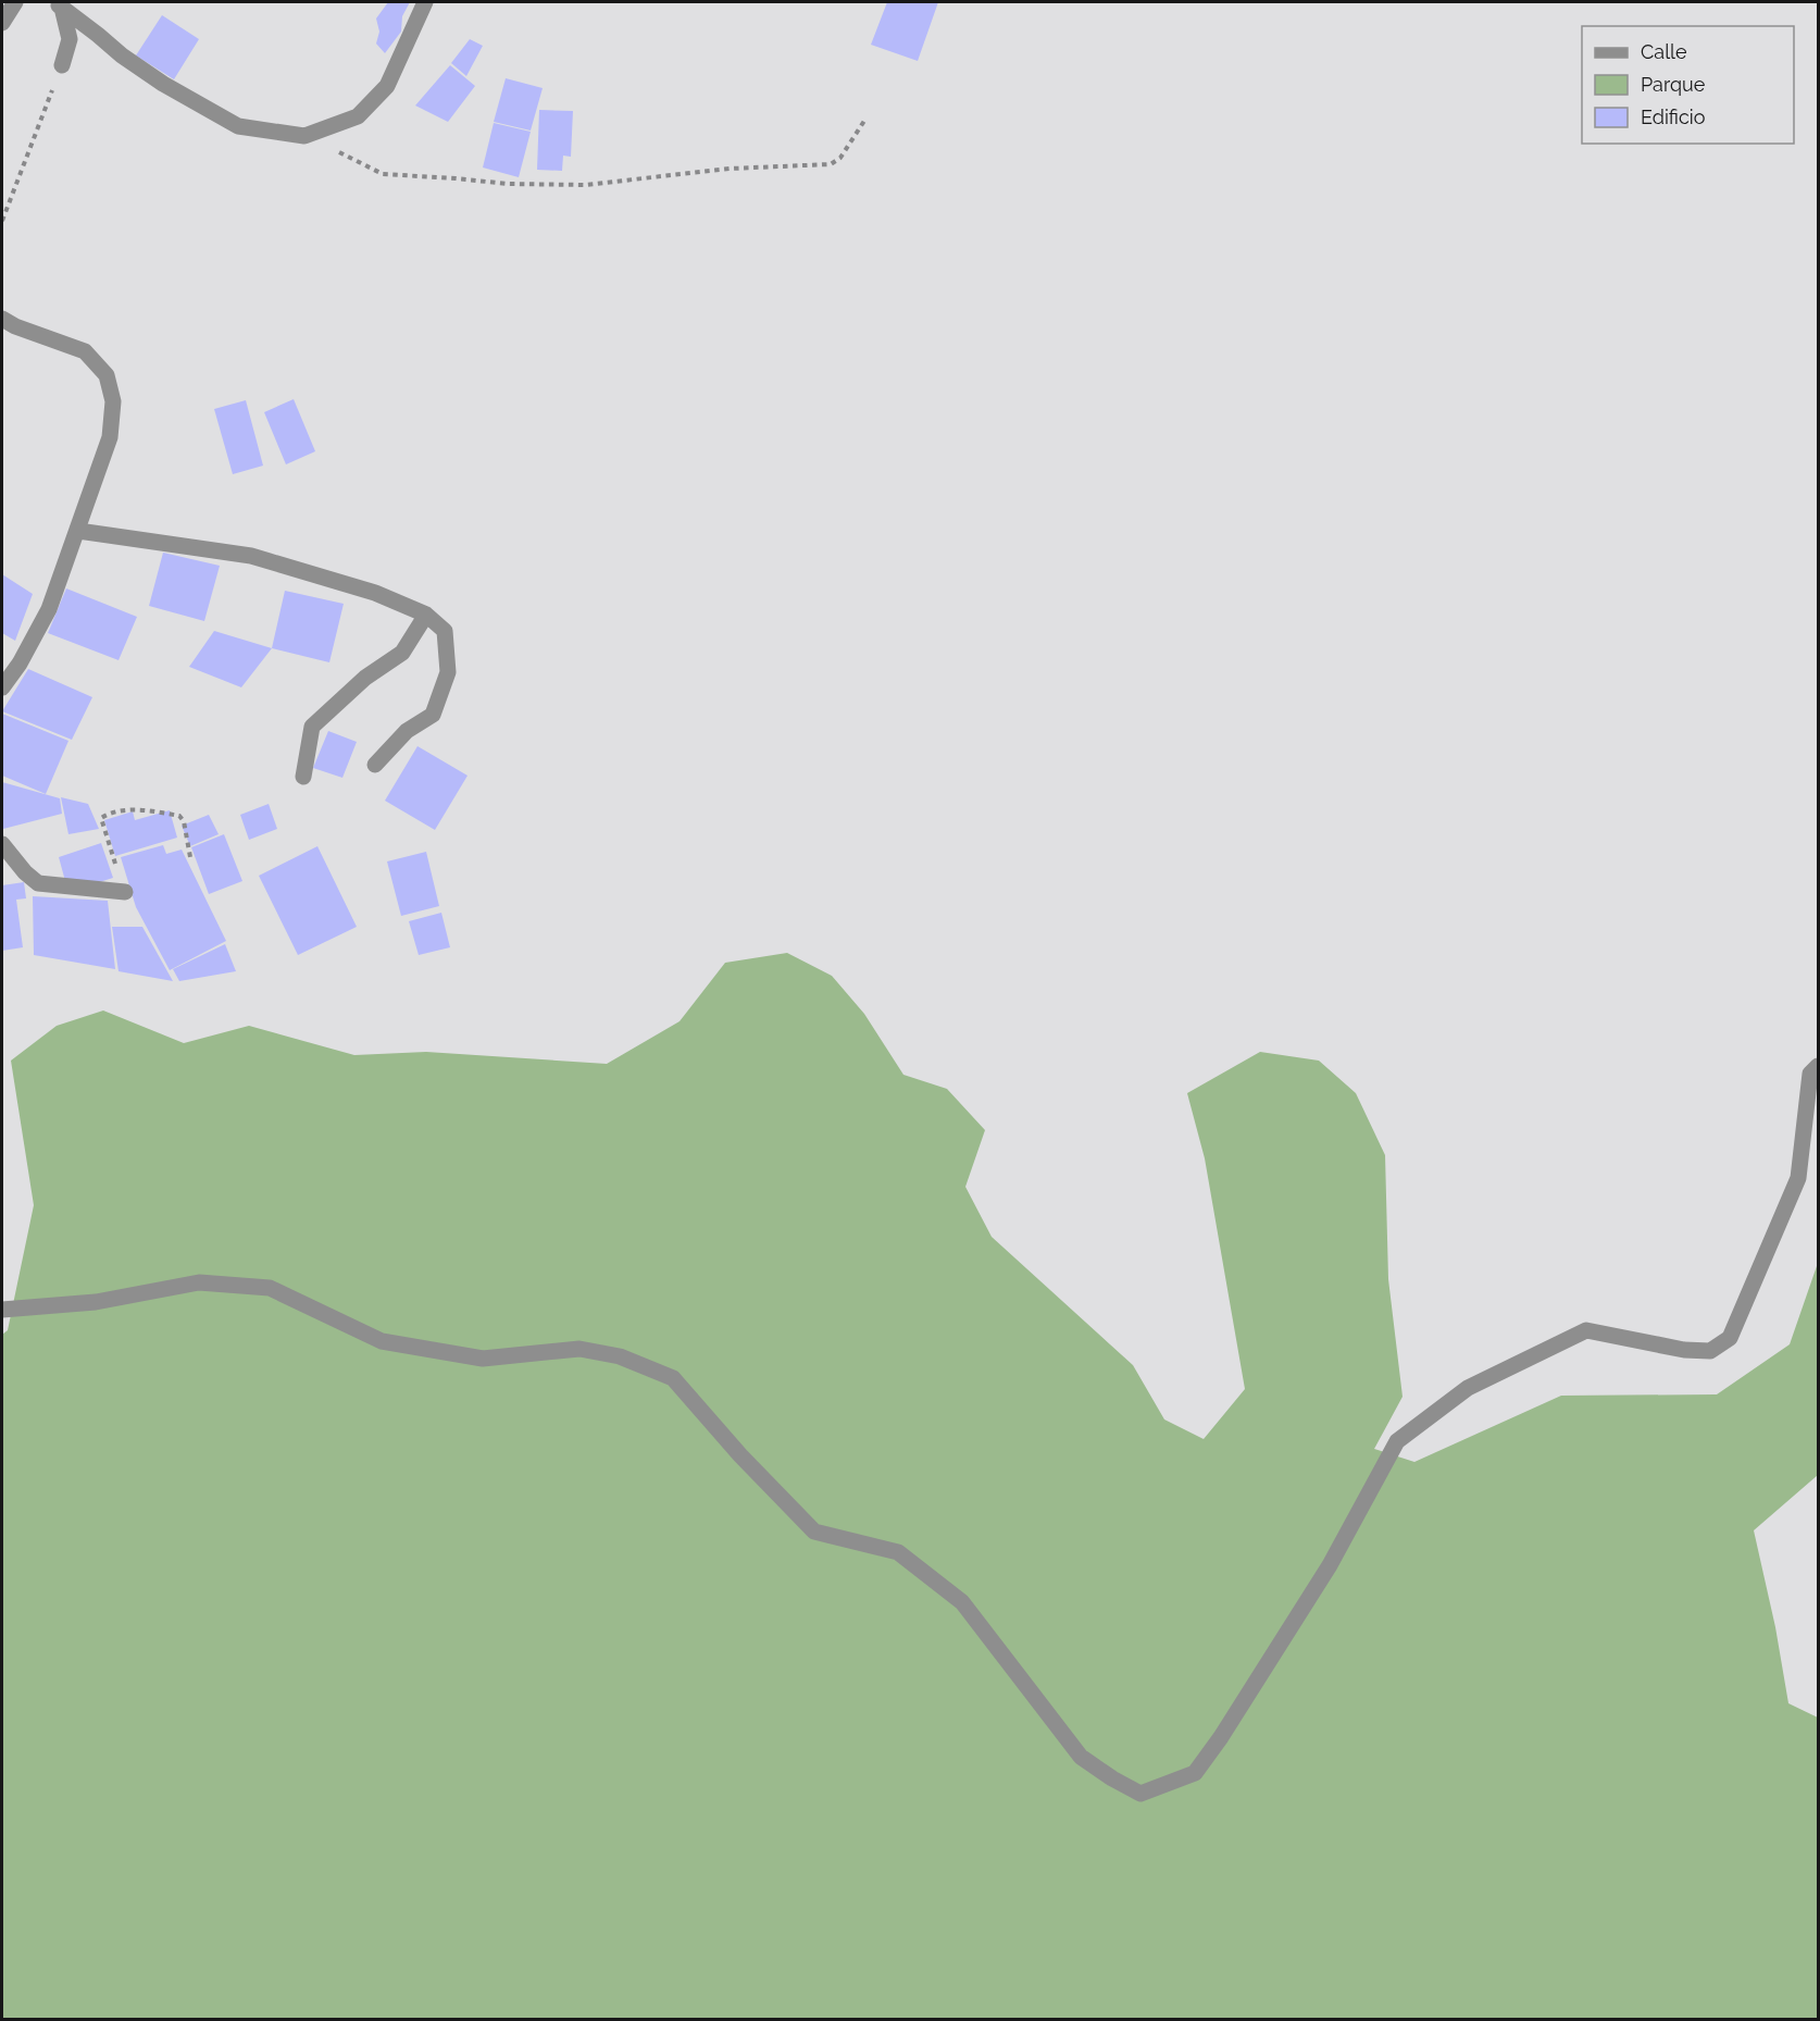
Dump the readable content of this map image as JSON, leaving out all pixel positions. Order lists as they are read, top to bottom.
{
  "legend": ["Calle", "Parque", "Edificio"]
}
